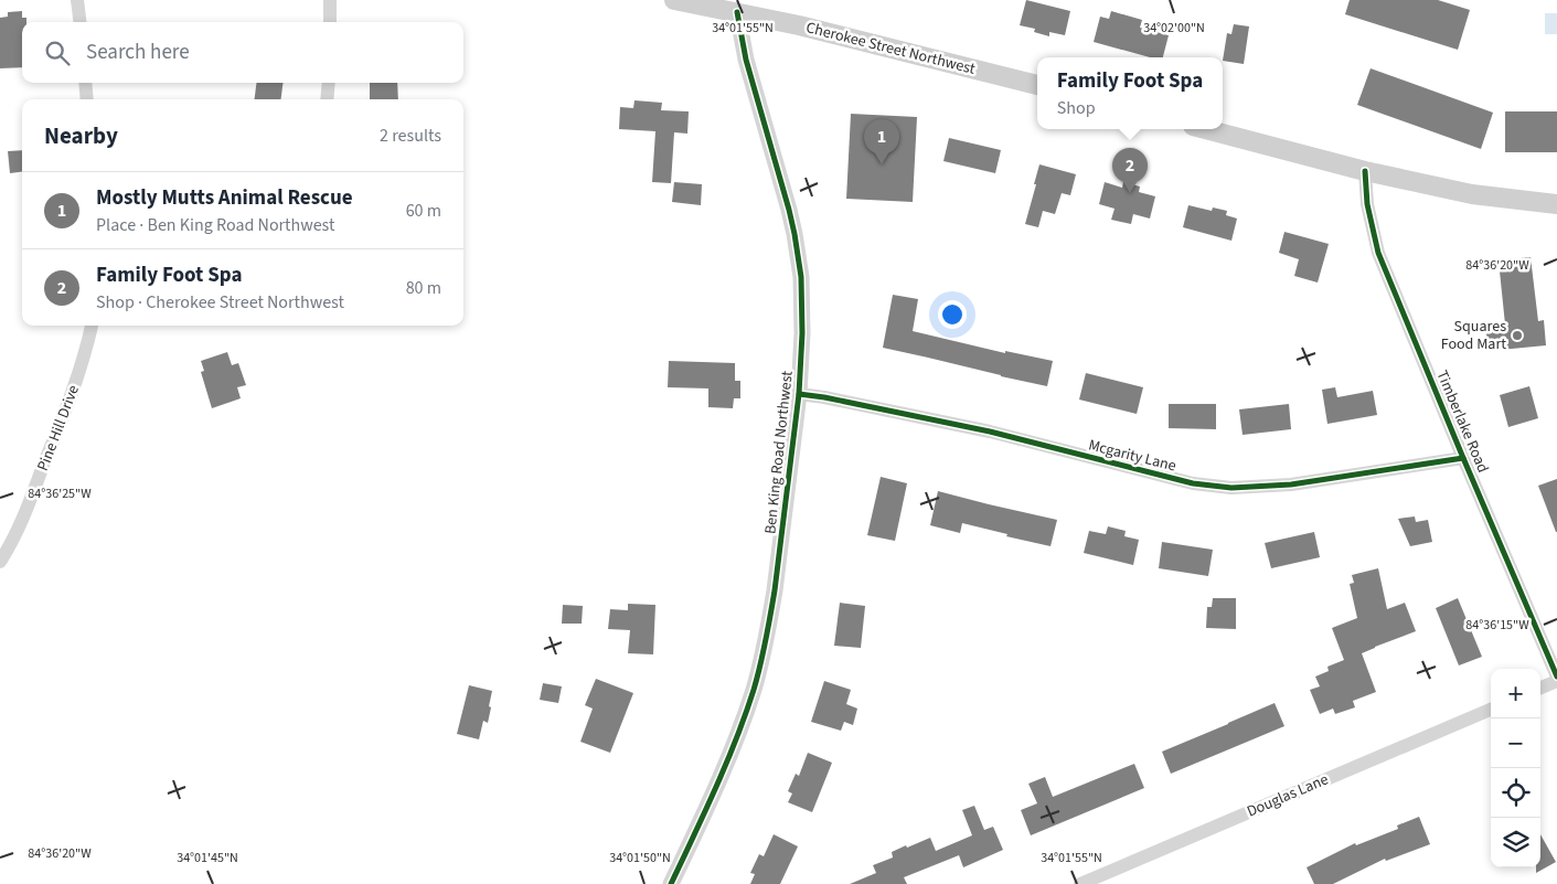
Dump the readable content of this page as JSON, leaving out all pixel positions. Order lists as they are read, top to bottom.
{
  "streets": {
    "main road": ["Cherokee Street Northwest"],
    "street": [
      "Timberlake Road",
      "Pine Hill Drive",
      "Ben King Road Northwest",
      "Mcgarity Lane",
      "Douglas Lane"
    ]
  },
  "crossings": [
    ["Cherokee Street Northwest", "Ben King Road Northwest"],
    ["Timberlake Road", "Mcgarity Lane"],
    ["Ben King Road Northwest", "Mcgarity Lane"]
  ],
  "places": ["Squares Food Mart"],
  "page": {
    "search": "Search here",
    "popup": ["Family Foot Spa", "Shop"],
    "heading": ["Nearby", "2 results"],
    "pins": ["1", "2"],
    "list": [
      {
        "mark": "1",
        "name": "Mostly Mutts Animal Rescue",
        "note": "Place · Ben King Road Northwest",
        "value": "60 m"
      },
      {
        "mark": "2",
        "name": "Family Foot Spa",
        "note": "Shop · Cherokee Street Northwest",
        "value": "80 m"
      }
    ],
    "map_buttons": ["+", "−"]
  },
  "coordinates": [
    "34°01'55\"N",
    "34°02'00\"N",
    "84°36'20\"W",
    "84°36'25\"W",
    "84°36'15\"W",
    "34°01'45\"N",
    "34°01'50\"N"
  ]
}
